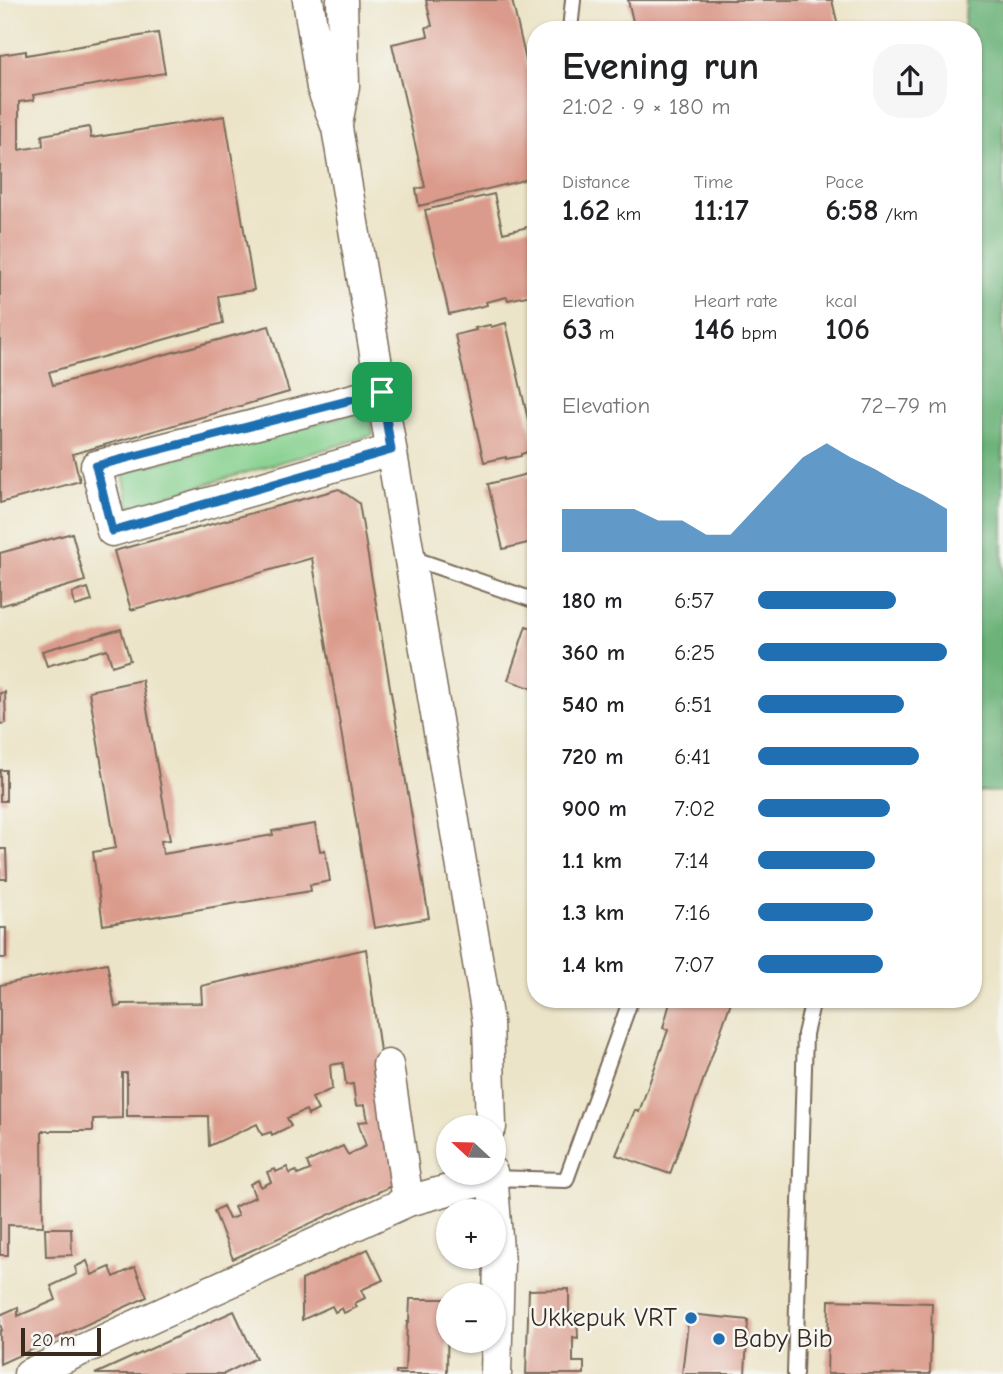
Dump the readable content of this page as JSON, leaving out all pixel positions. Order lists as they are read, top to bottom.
{
  "places": ["Ukkepuk VRT", "Baby Bib"],
  "scale_bar": "20 m",
  "north": "left",
  "page": {
    "heading": ["Evening run", "21:02 · 9 × 180 m"],
    "stats": [
      ["Distance", "1.62 km"],
      ["Time", "11:17"],
      ["Pace", "6:58 /km"],
      ["Elevation", "63 m"],
      ["Heart rate", "146 bpm"],
      ["kcal", "106"]
    ],
    "chart": ["Elevation", "72–79 m"],
    "list": [
      {
        "name": "180 m",
        "note": "6:57"
      },
      {
        "name": "360 m",
        "note": "6:25"
      },
      {
        "name": "540 m",
        "note": "6:51"
      },
      {
        "name": "720 m",
        "note": "6:41"
      },
      {
        "name": "900 m",
        "note": "7:02"
      },
      {
        "name": "1.1 km",
        "note": "7:14"
      },
      {
        "name": "1.3 km",
        "note": "7:16"
      },
      {
        "name": "1.4 km",
        "note": "7:07"
      }
    ],
    "map_buttons": ["+", "−"],
    "scale": "20 m"
  }
}
